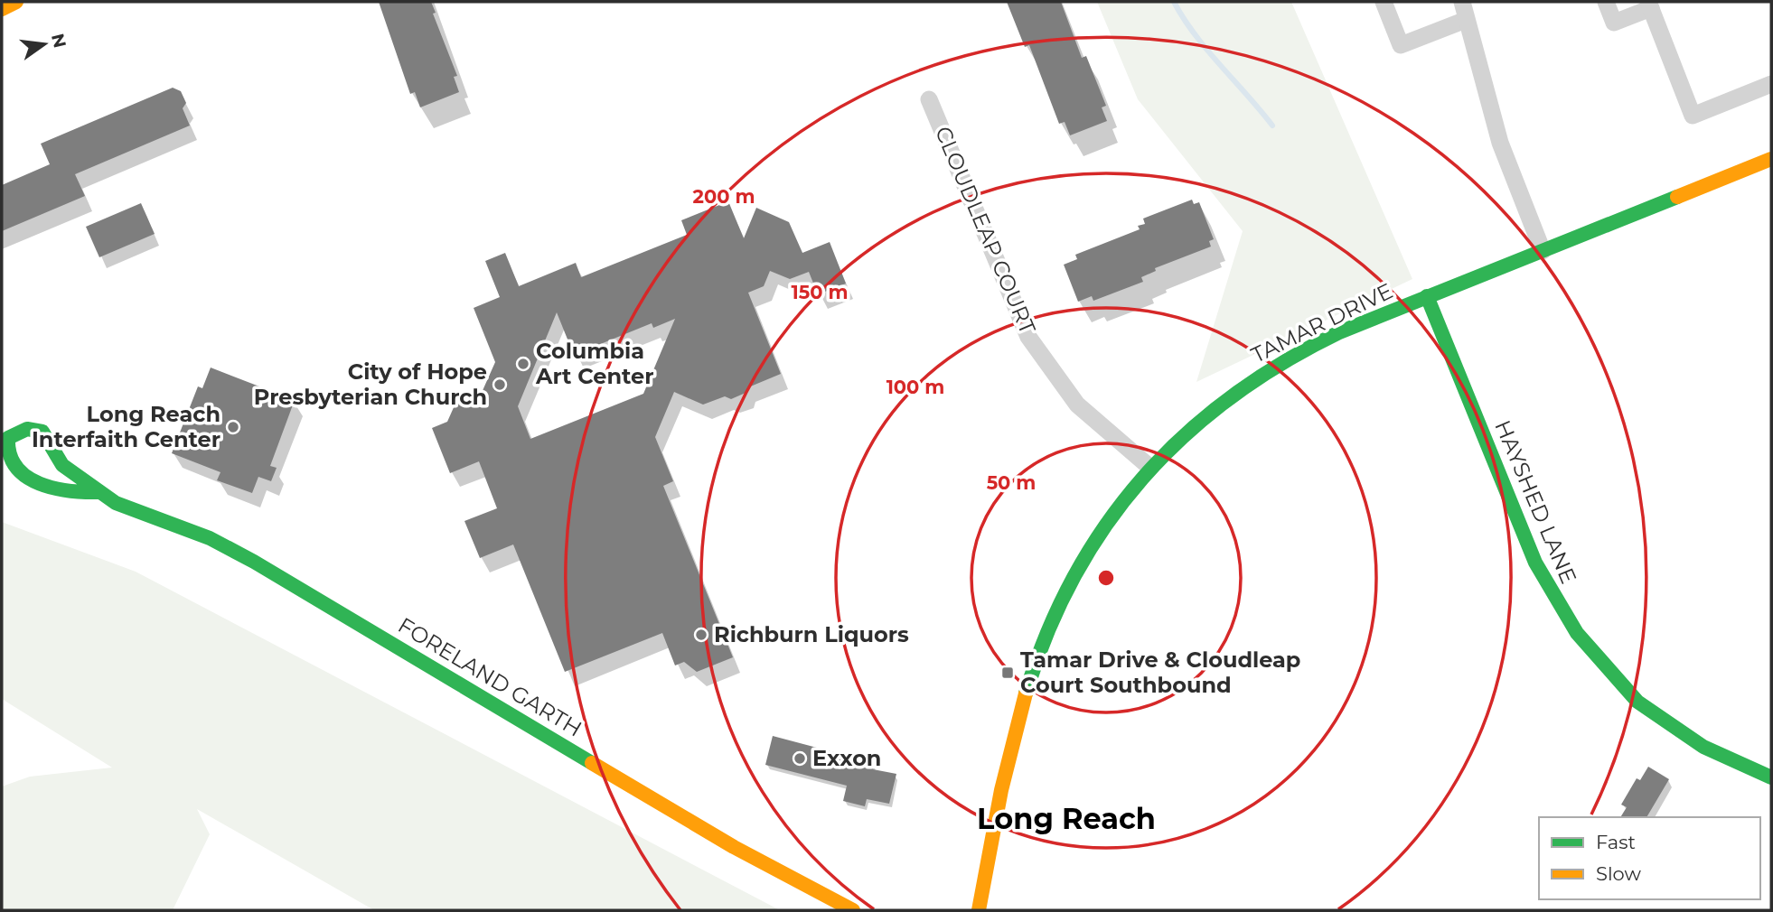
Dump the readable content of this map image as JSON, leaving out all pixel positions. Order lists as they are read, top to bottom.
{
  "streets": {
    "street": [
      "CLOUDLEAP COURT",
      "TAMAR DRIVE",
      "HAYSHED LANE",
      "FORELAND GARTH"
    ]
  },
  "crossings": [
    ["CLOUDLEAP COURT", "TAMAR DRIVE"],
    ["TAMAR DRIVE", "HAYSHED LANE"]
  ],
  "districts": ["Long Reach"],
  "places": {
    "other": [
      "Columbia Art Center",
      "City of Hope Presbyterian Church",
      "Long Reach Interfaith Center",
      "Richburn Liquors",
      "Exxon"
    ],
    "transit": ["Tamar Drive & Cloudleap Court Southbound"]
  },
  "legend": ["Fast", "Slow"],
  "north": "right",
  "rings": [
    "200 m",
    "150 m",
    "100 m",
    "50 m"
  ]
}
